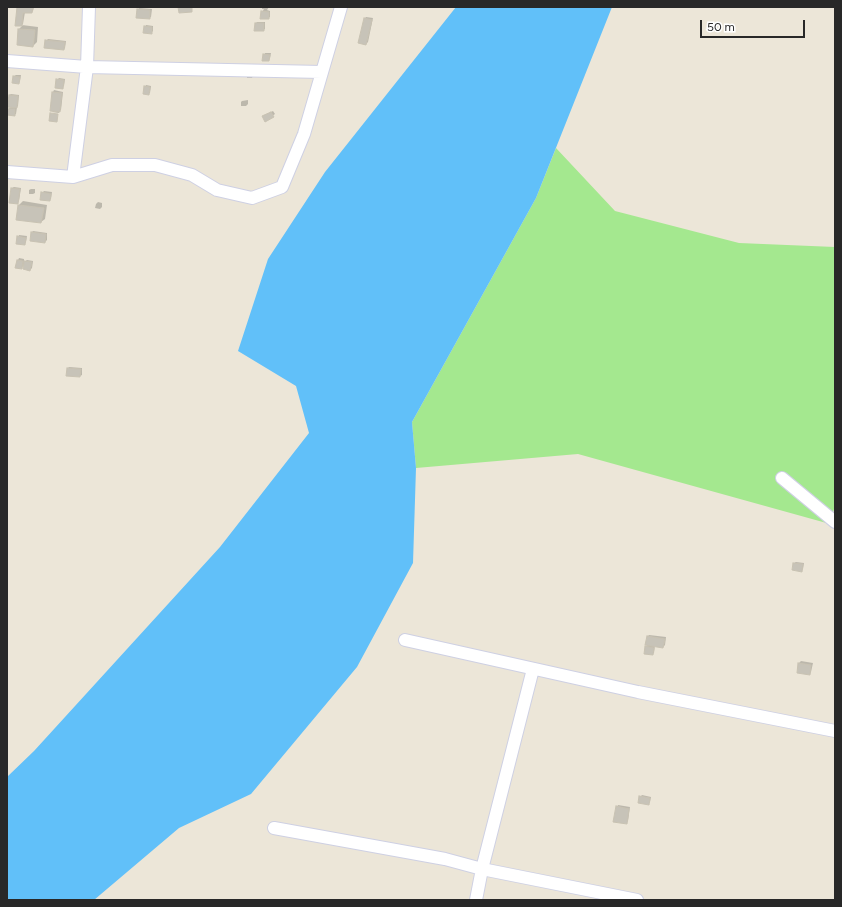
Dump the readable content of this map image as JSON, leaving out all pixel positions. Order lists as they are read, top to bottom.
{
  "scale_bar": "50 m"
}
